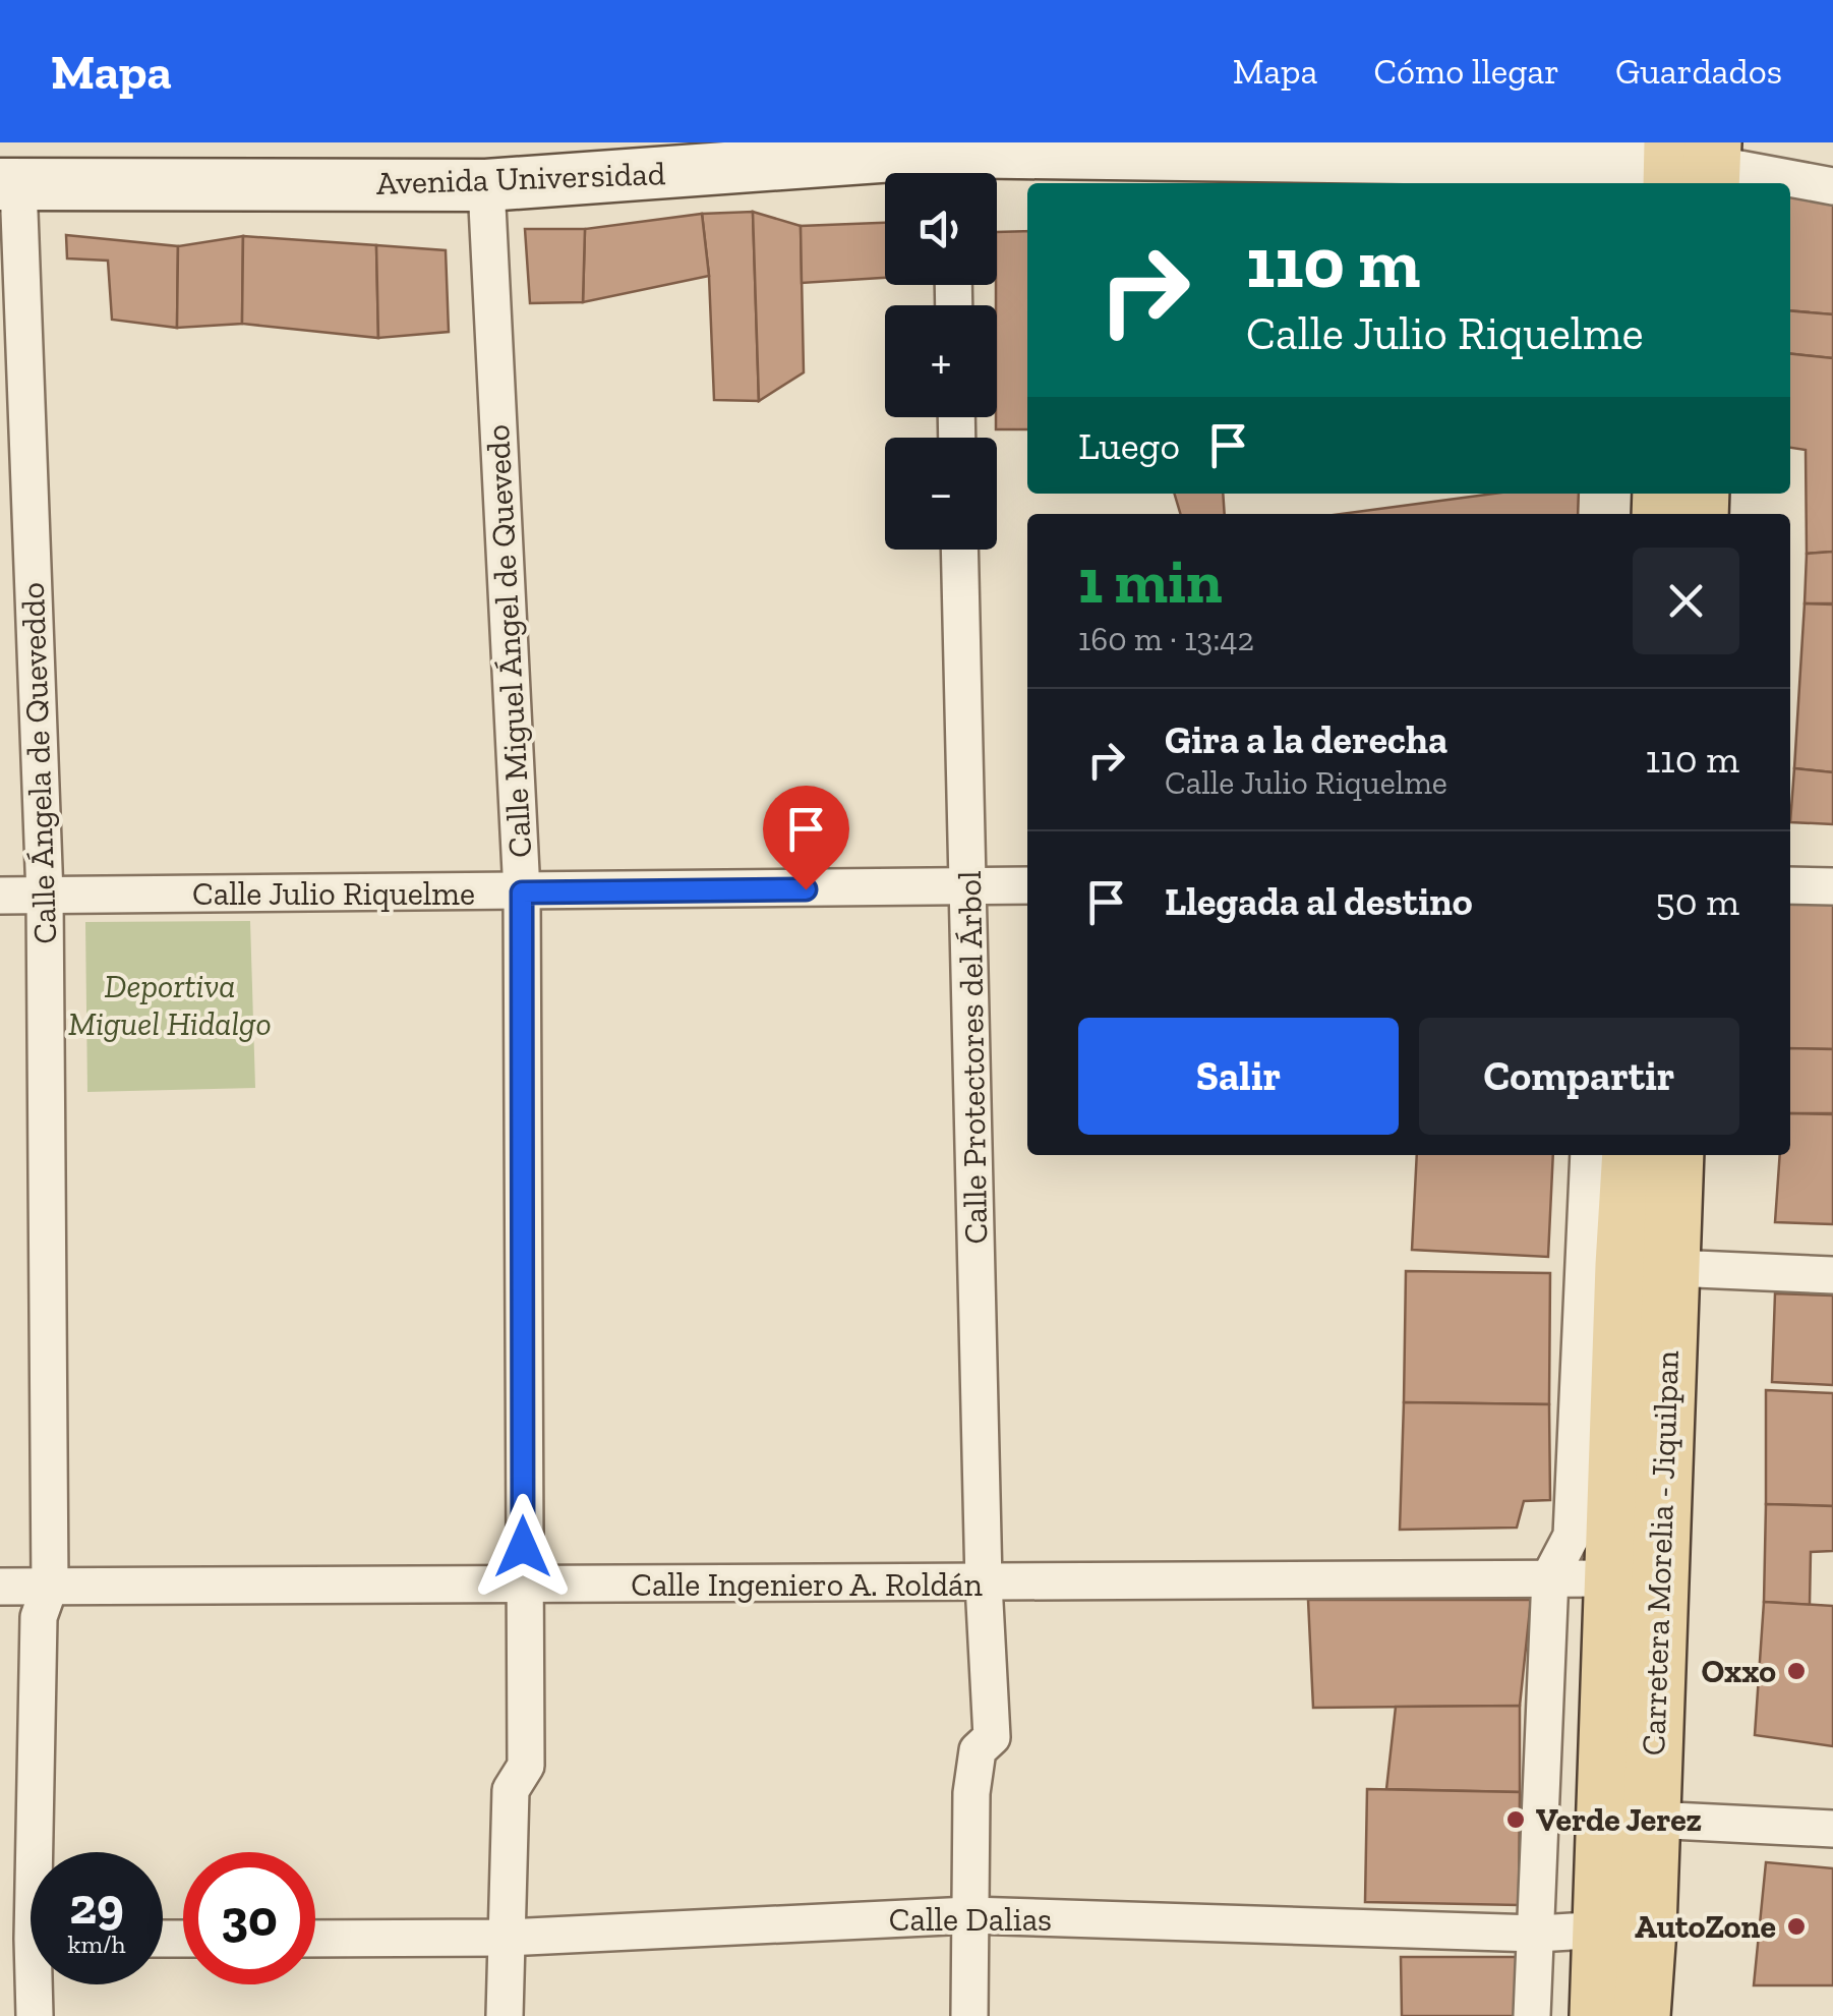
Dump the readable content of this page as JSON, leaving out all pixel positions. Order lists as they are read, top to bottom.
{
  "streets": {
    "main road": ["Carretera Morelia - Jiquilpan"],
    "street": [
      "Avenida Universidad",
      "Calle Miguel Ángel de Quevedo",
      "Calle Ángela de Queveddo",
      "Calle Julio Riquelme",
      "Calle Protectores del Árbol",
      "Calle Ingeniero A. Roldán",
      "Calle Dalias"
    ]
  },
  "crossings": [
    ["Avenida Universidad", "Calle Miguel Ángel de Quevedo"],
    ["Avenida Universidad", "Calle Ángela de Queveddo"],
    ["Calle Miguel Ángel de Quevedo", "Calle Julio Riquelme"],
    ["Calle Miguel Ángel de Quevedo", "Calle Ingeniero A. Roldán"],
    ["Calle Miguel Ángel de Quevedo", "Calle Dalias"],
    ["Calle Ángela de Queveddo", "Calle Julio Riquelme"],
    ["Calle Ángela de Queveddo", "Calle Ingeniero A. Roldán"],
    ["Calle Julio Riquelme", "Calle Protectores del Árbol"],
    ["Calle Protectores del Árbol", "Calle Ingeniero A. Roldán"],
    ["Calle Protectores del Árbol", "Calle Dalias"],
    ["Carretera Morelia - Jiquilpan", "Calle Ingeniero A. Roldán"],
    ["Carretera Morelia - Jiquilpan", "Calle Dalias"]
  ],
  "parks": ["Deportiva Miguel Hidalgo"],
  "places": ["Oxxo", "Verde Jerez", "AutoZone"],
  "page": {
    "header": "Mapa",
    "nav": ["Mapa", "Cómo llegar", "Guardados"],
    "map_buttons": ["+", "−"],
    "turn": ["110 m", "Calle Julio Riquelme"],
    "then": "Luego",
    "heading": ["1 min", "160 m · 13:42"],
    "list": [
      {
        "name": "Gira a la derecha",
        "note": "Calle Julio Riquelme",
        "value": "110 m"
      },
      {
        "name": "Llegada al destino",
        "value": "50 m"
      }
    ],
    "buttons": ["Salir", "Compartir"],
    "speed": "29 km/h",
    "limit": "30"
  }
}
